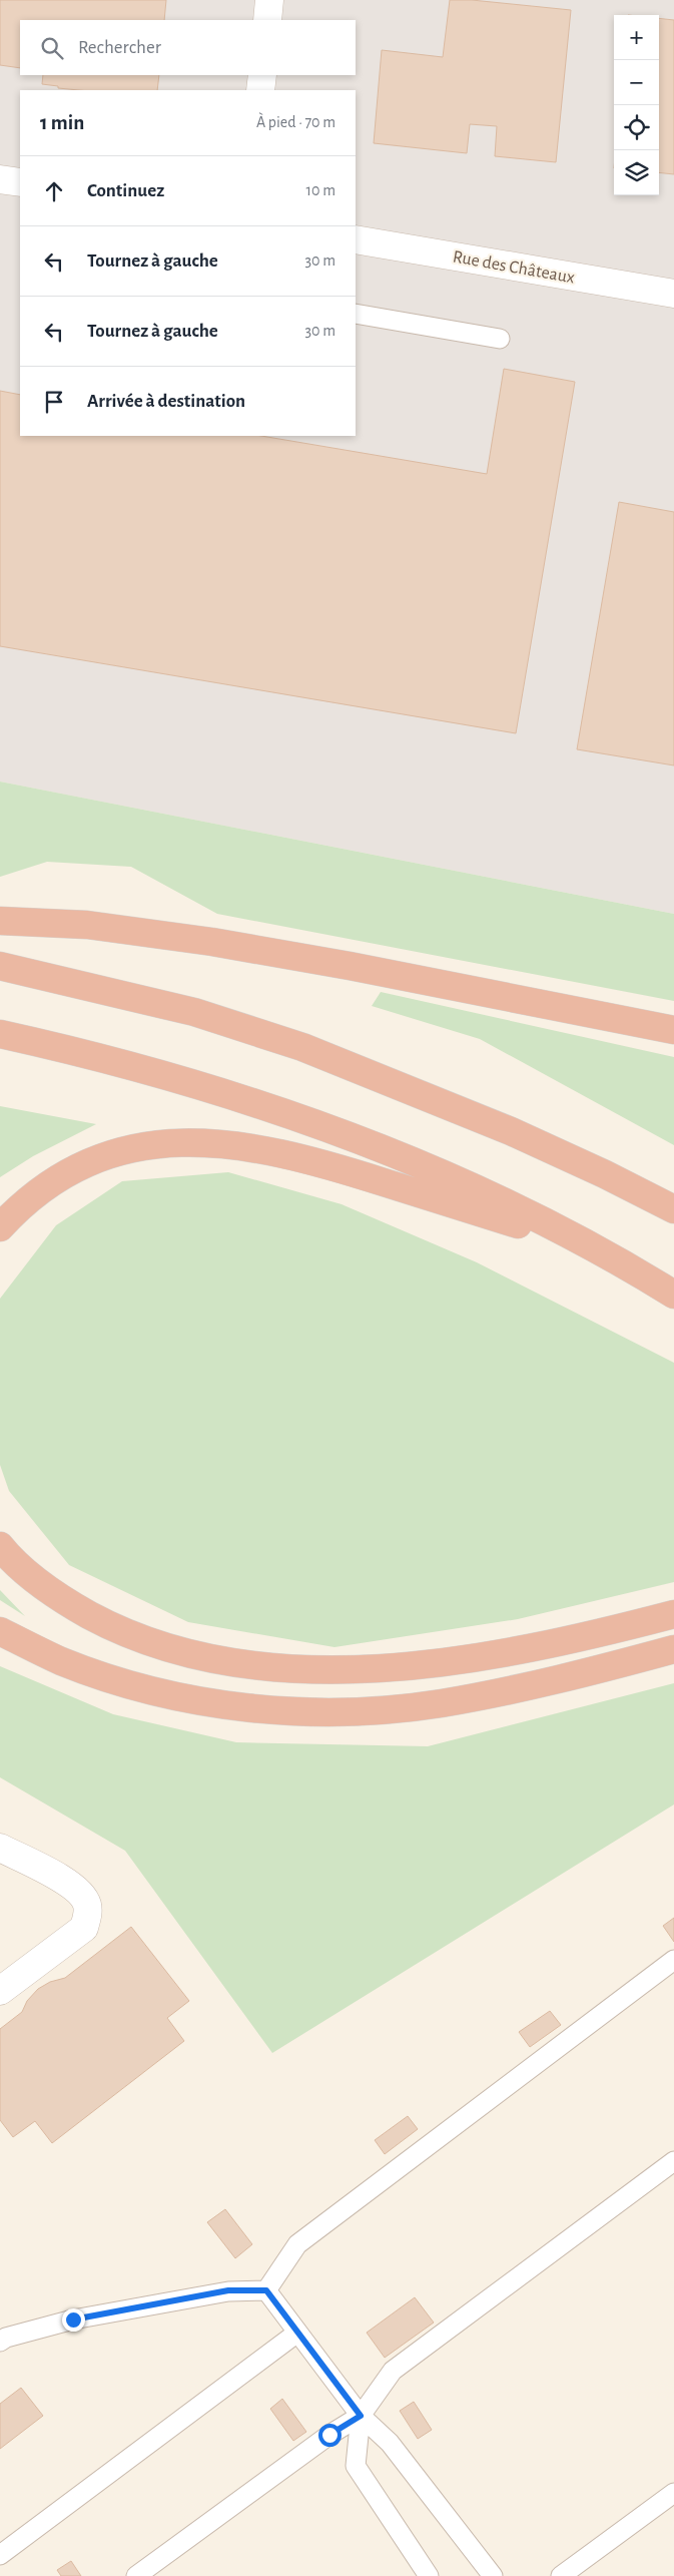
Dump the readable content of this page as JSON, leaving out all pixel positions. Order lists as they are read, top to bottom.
{
  "streets": {
    "street": ["Rue des Châteaux"]
  },
  "page": {
    "map_buttons": ["+", "−"],
    "search": "Rechercher",
    "heading": ["1 min", "À pied · 70 m"],
    "list": [
      ["Continuez", "10 m"],
      ["Tournez à gauche", "30 m"],
      ["Tournez à gauche", "30 m"],
      "Arrivée à destination"
    ]
  }
}
